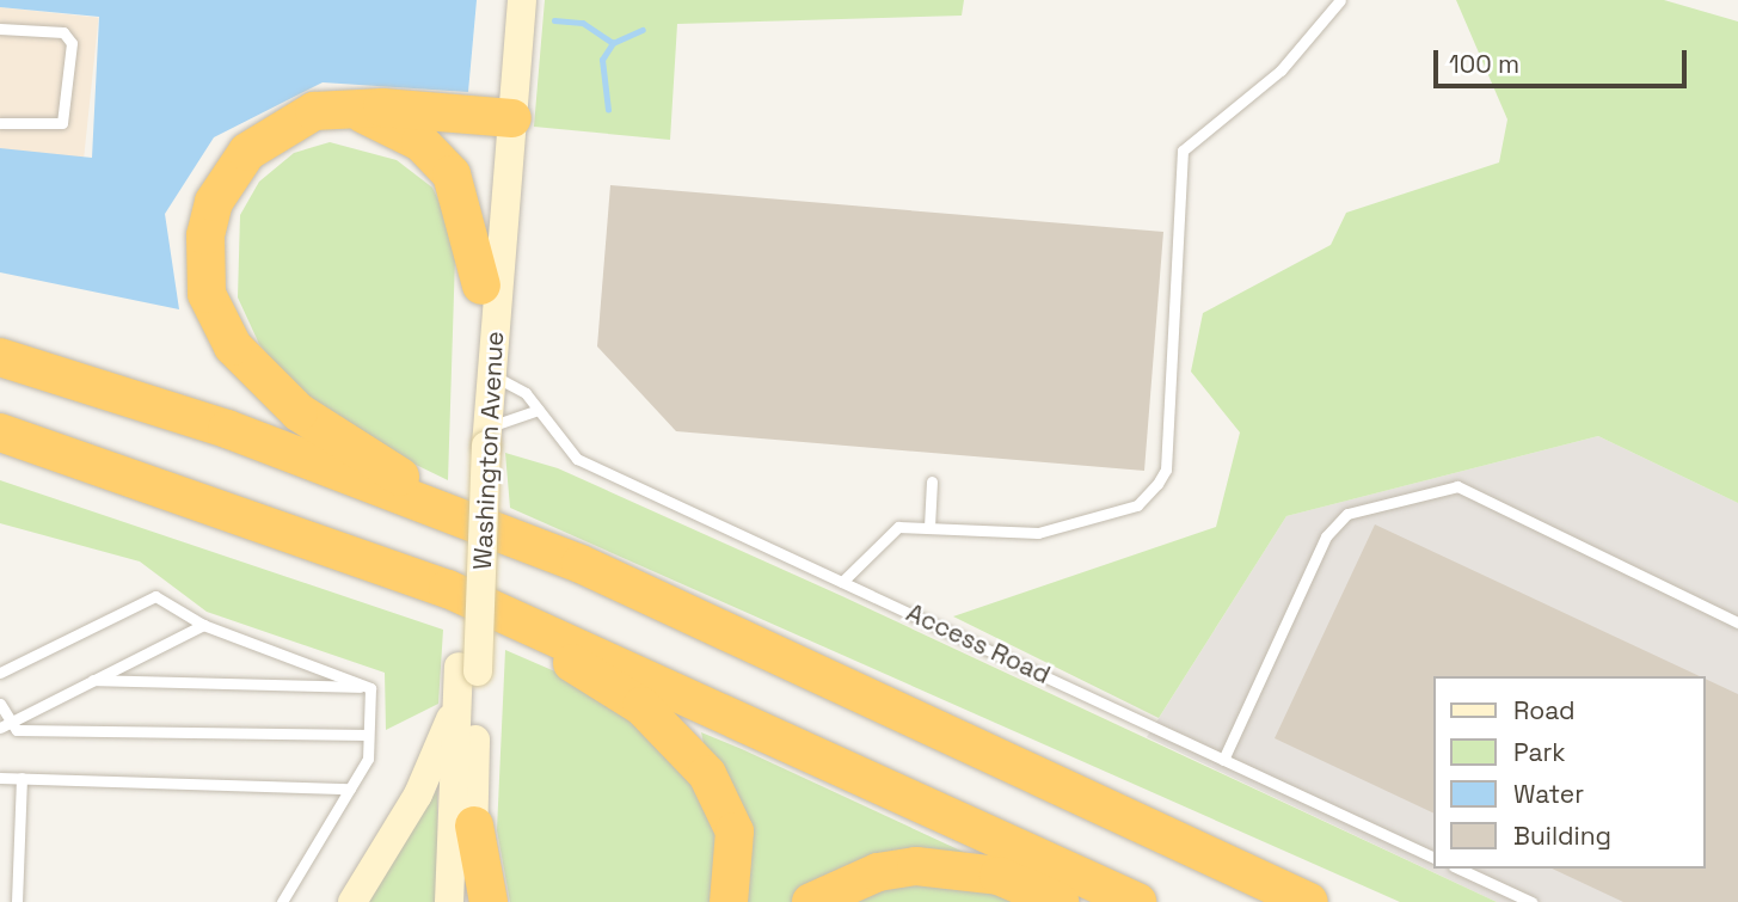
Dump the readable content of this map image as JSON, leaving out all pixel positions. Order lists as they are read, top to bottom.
{
  "streets": {
    "main road": ["Washington Avenue"],
    "lane": ["Access Road"]
  },
  "crossings": [
    ["Washington Avenue", "Access Road"]
  ],
  "legend": [
    "Road",
    "Park",
    "Water",
    "Building"
  ],
  "scale_bar": "100 m"
}
